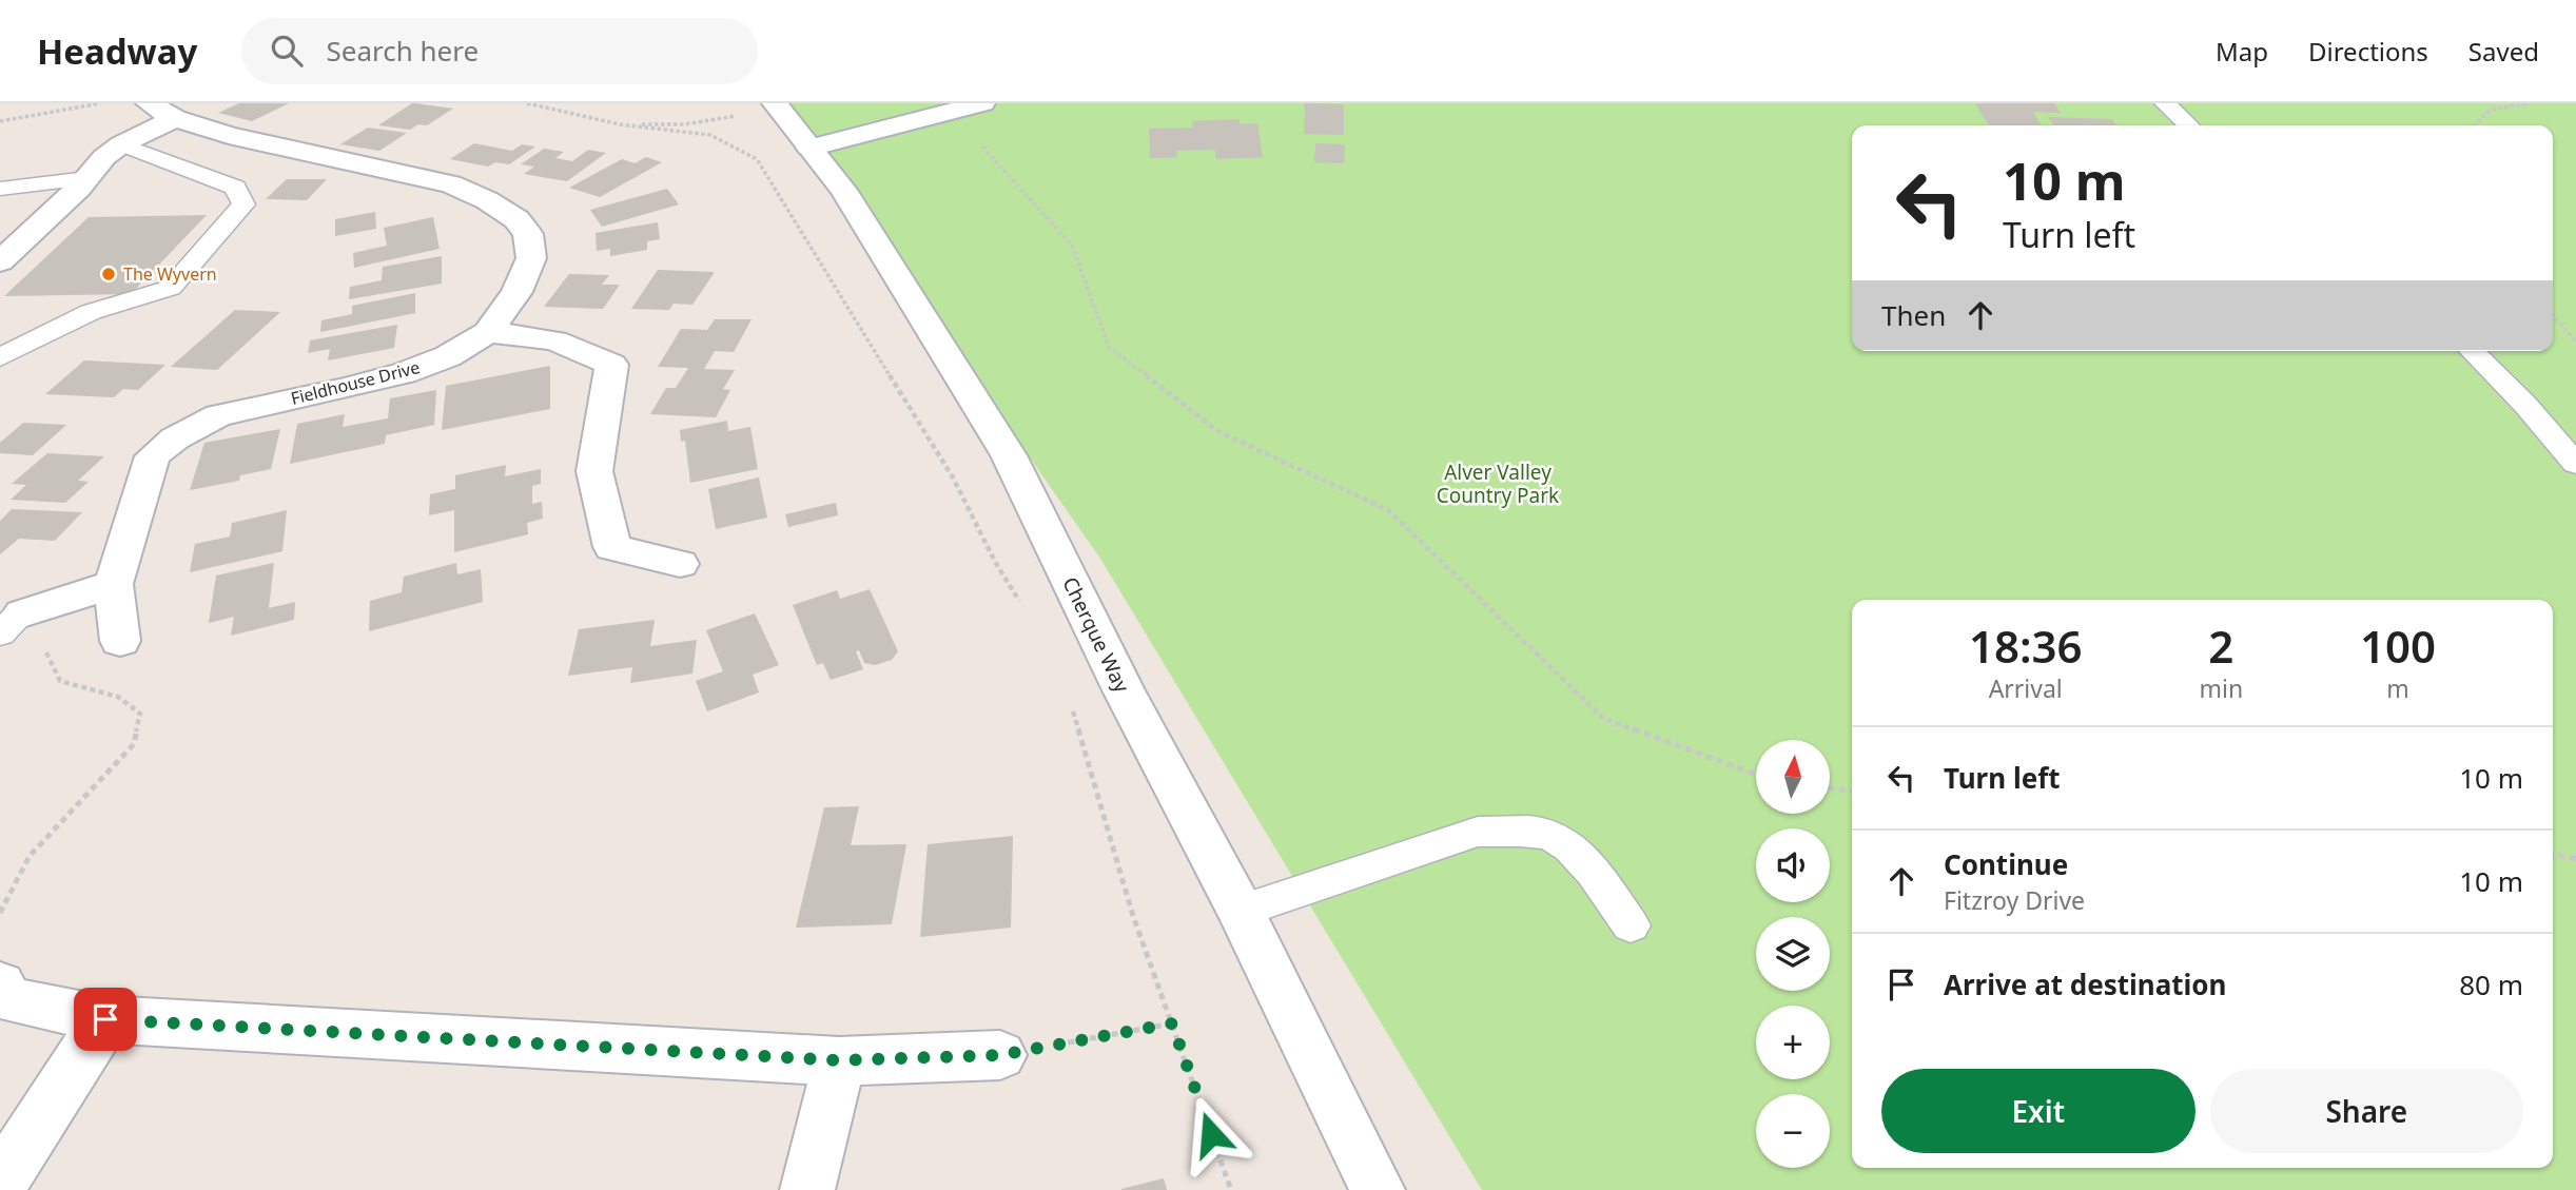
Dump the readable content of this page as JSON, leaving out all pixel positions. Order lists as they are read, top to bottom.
{
  "streets": {
    "street": ["Fieldhouse Drive", "Cherque Way"]
  },
  "parks": ["Alver Valley Country Park"],
  "places": ["The Wyvern"],
  "north": "top",
  "page": {
    "header": "Headway",
    "search": "Search here",
    "nav": ["Map", "Directions", "Saved"],
    "turn": ["10 m", "Turn left"],
    "then": "Then",
    "eta": [
      "18:36",
      "Arrival",
      "2",
      "min",
      "100",
      "m"
    ],
    "list": [
      {
        "name": "Turn left",
        "value": "10 m"
      },
      {
        "name": "Continue",
        "note": "Fitzroy Drive",
        "value": "10 m"
      },
      {
        "name": "Arrive at destination",
        "value": "80 m"
      }
    ],
    "map_buttons": ["+", "−"],
    "buttons": ["Exit", "Share"]
  }
}
